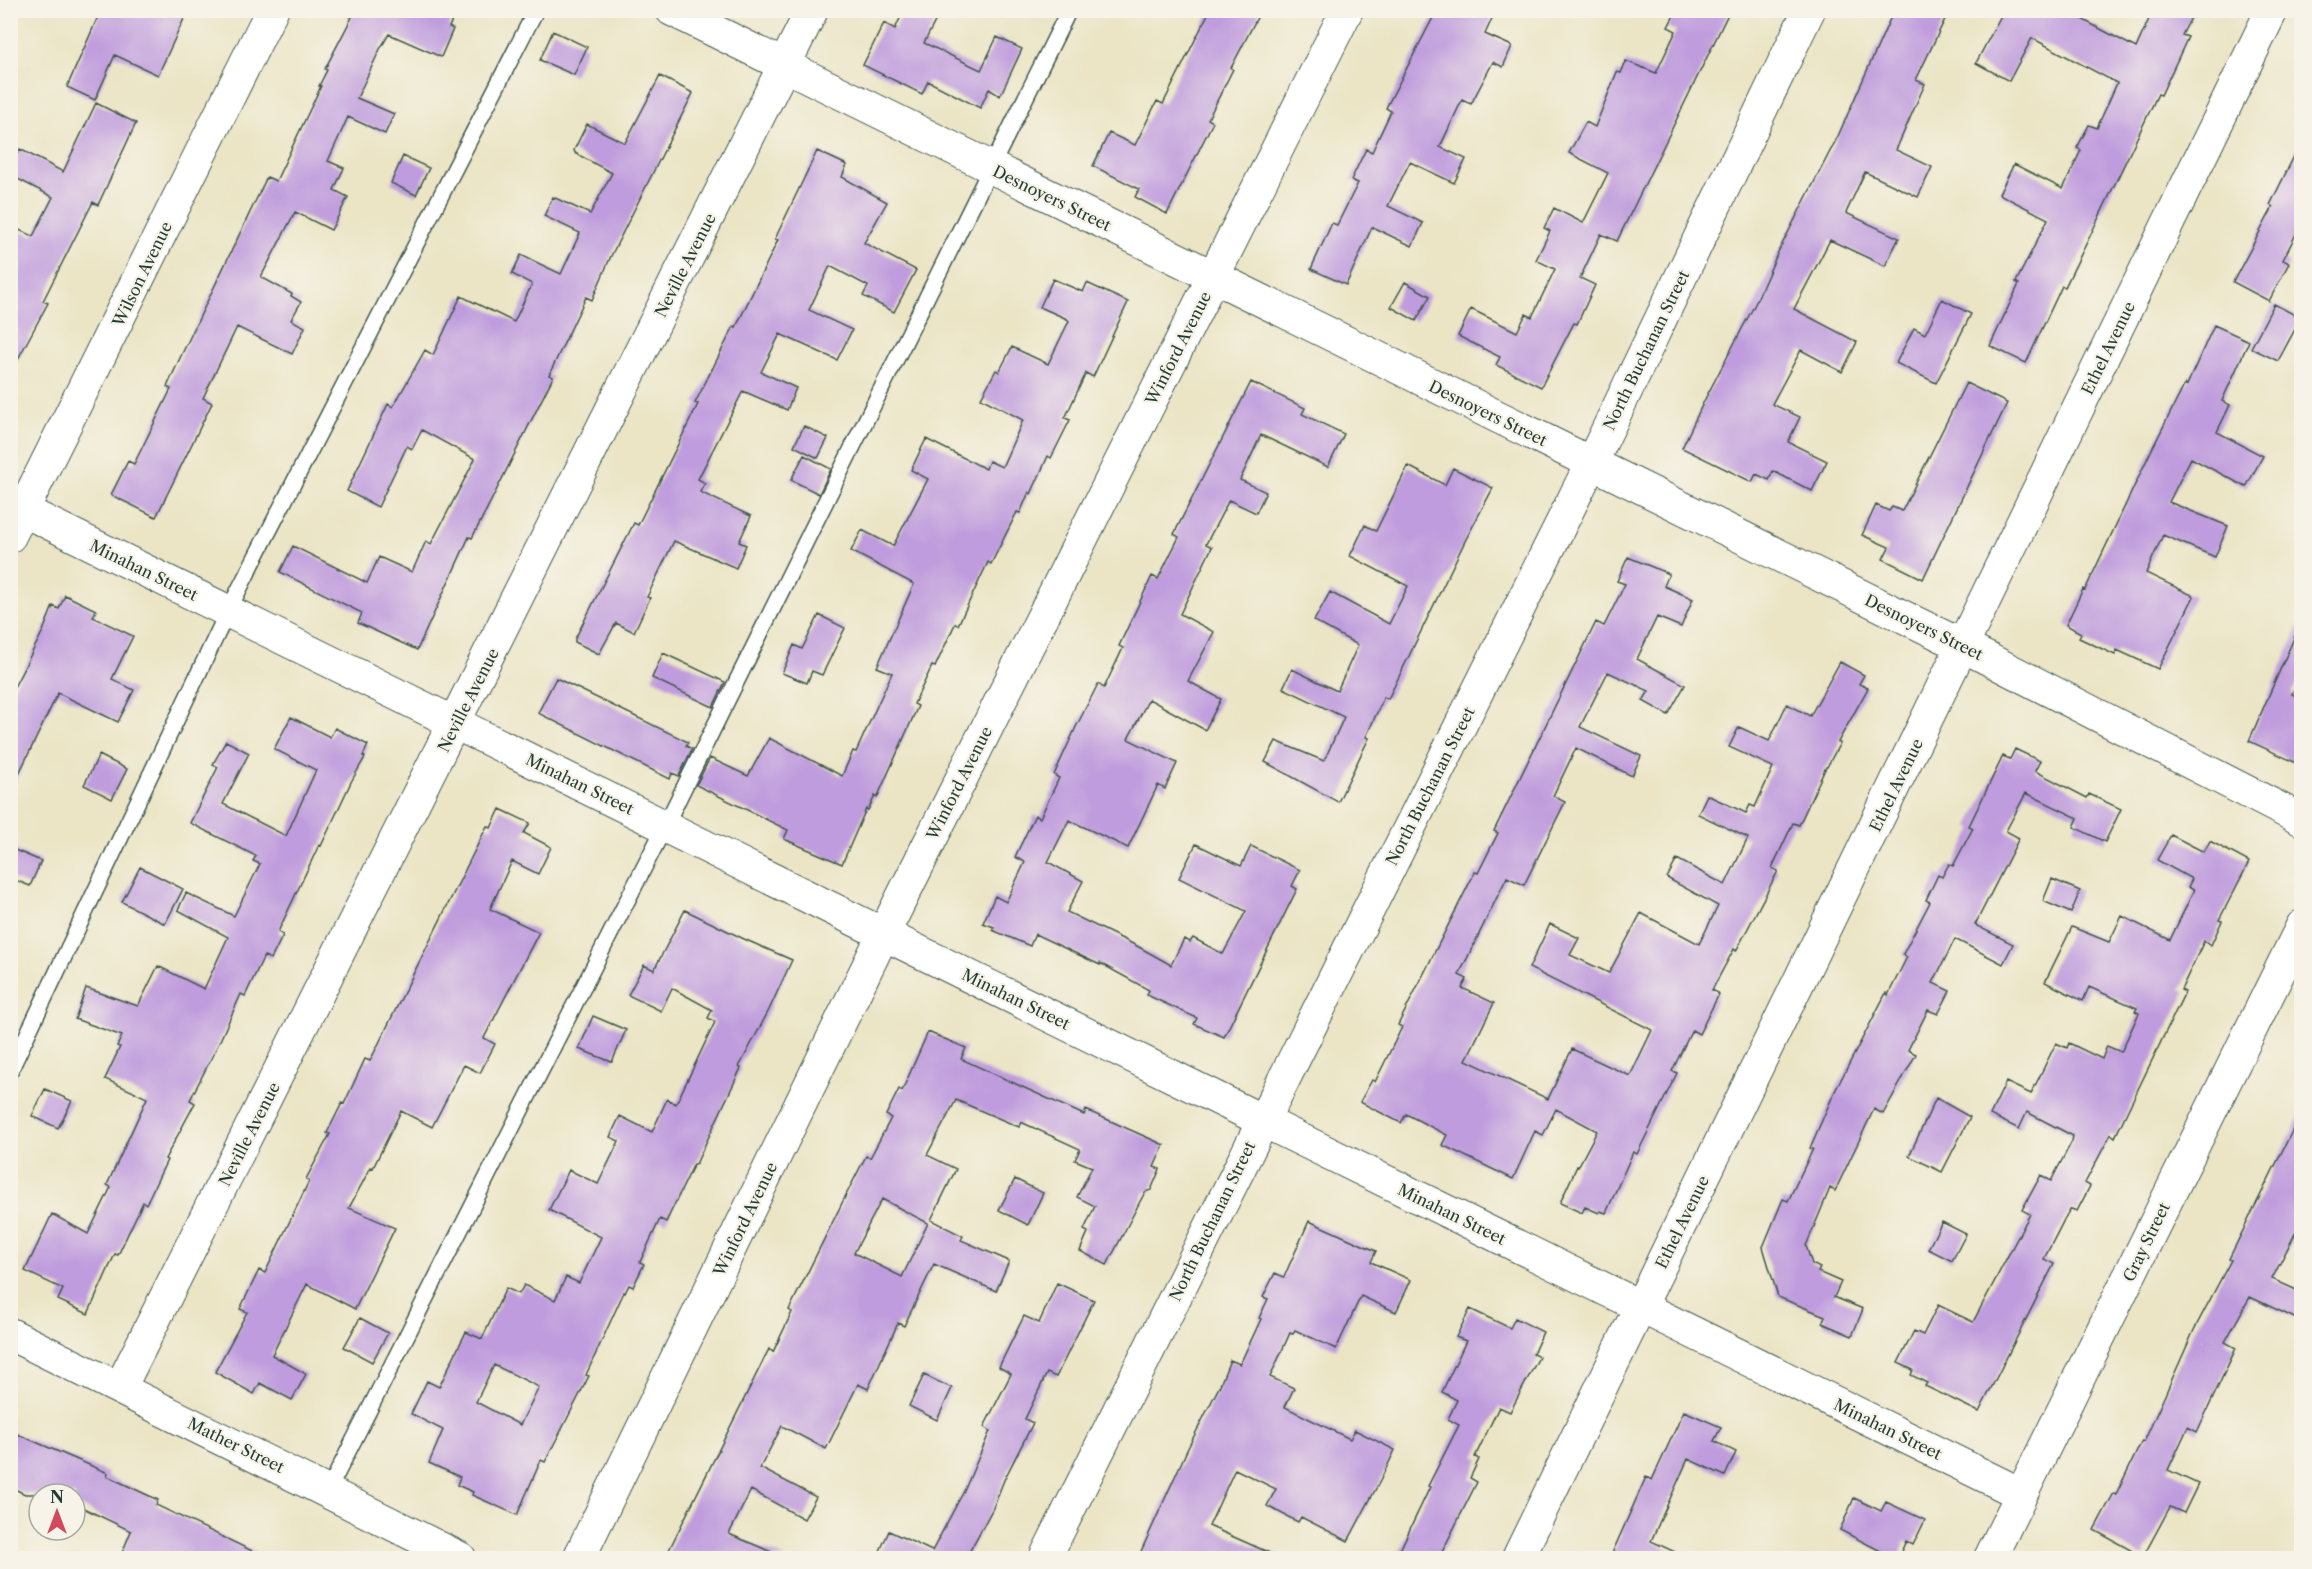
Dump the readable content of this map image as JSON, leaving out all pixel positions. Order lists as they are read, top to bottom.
{
  "streets": {
    "street": [
      "Desnoyers Street",
      "Neville Avenue",
      "Wilson Avenue",
      "Winford Avenue",
      "Ethel Avenue",
      "North Buchanan Street",
      "Minahan Street",
      "Gray Street",
      "Mather Street"
    ]
  },
  "crossings": [
    ["Desnoyers Street", "Neville Avenue"],
    ["Desnoyers Street", "Winford Avenue"],
    ["Desnoyers Street", "Ethel Avenue"],
    ["Desnoyers Street", "North Buchanan Street"],
    ["Neville Avenue", "Minahan Street"],
    ["Neville Avenue", "Mather Street"],
    ["Wilson Avenue", "Minahan Street"],
    ["Winford Avenue", "Minahan Street"],
    ["Ethel Avenue", "Minahan Street"],
    ["North Buchanan Street", "Minahan Street"],
    ["Minahan Street", "Gray Street"]
  ],
  "north": "top"
}
